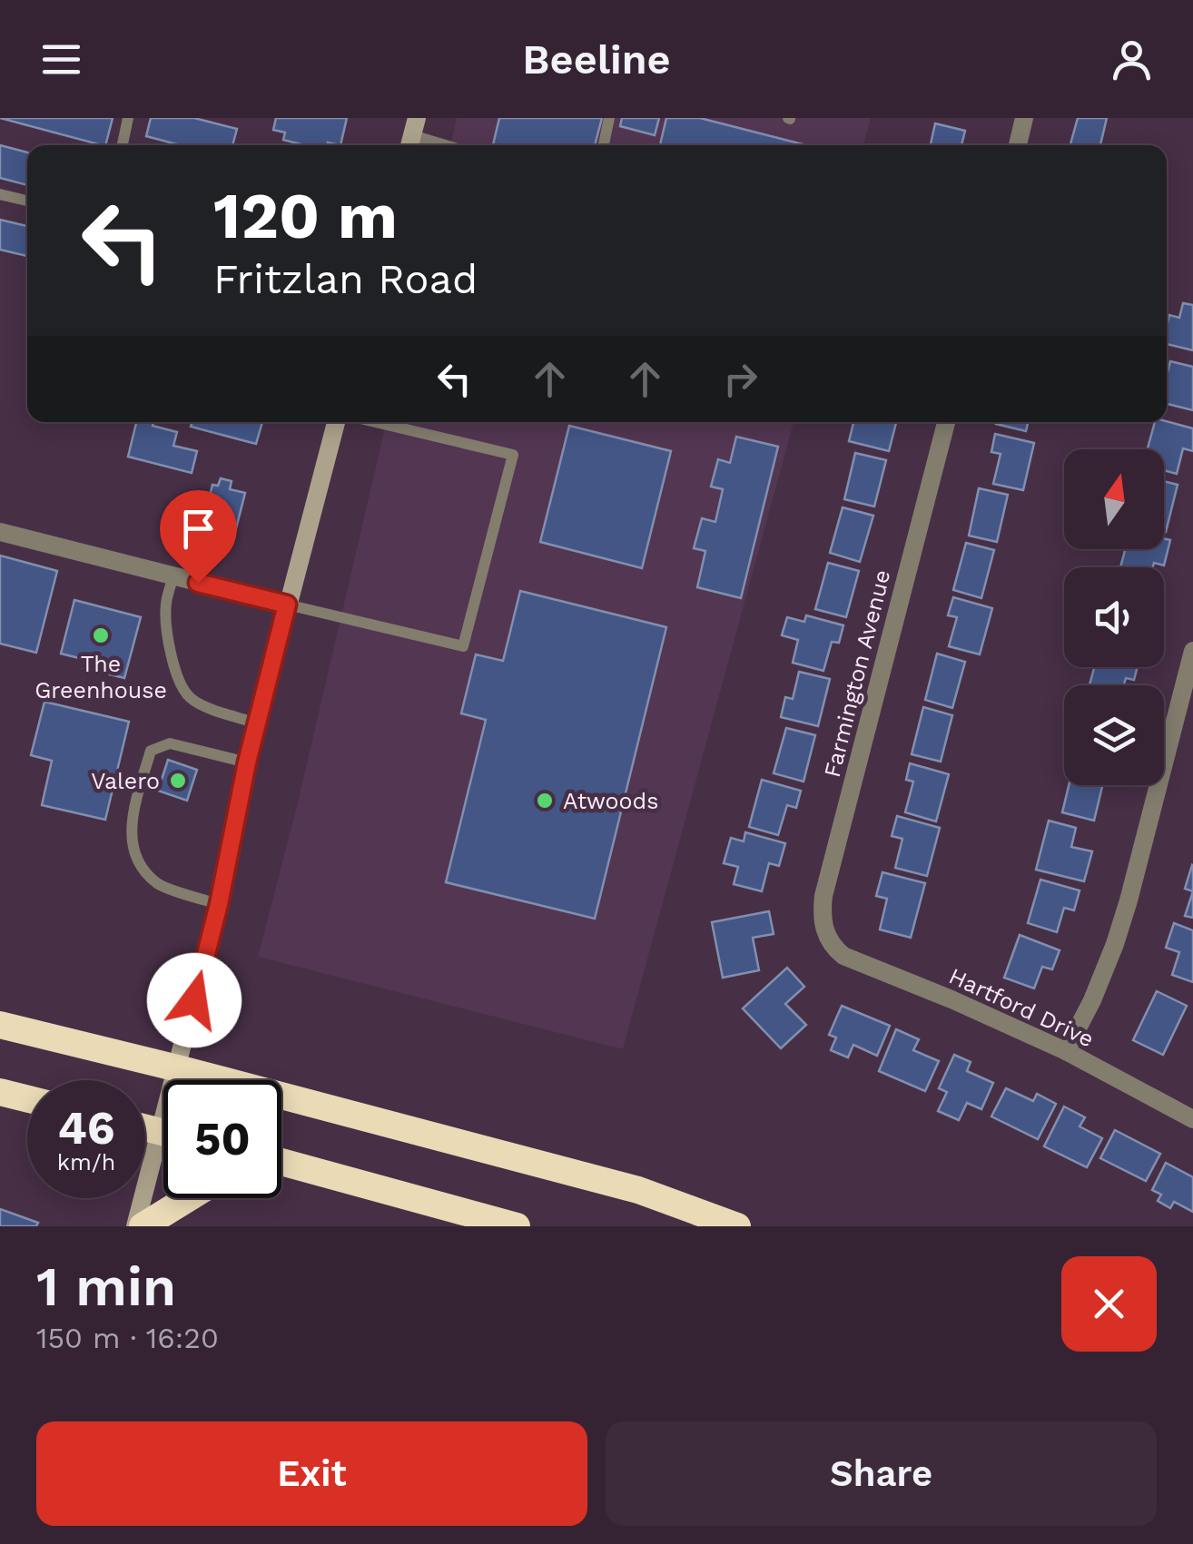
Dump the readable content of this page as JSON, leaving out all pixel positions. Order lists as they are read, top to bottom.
{
  "streets": {
    "street": ["Farmington Avenue", "Hartford Drive"]
  },
  "crossings": [
    ["Farmington Avenue", "Hartford Drive"]
  ],
  "places": ["The Greenhouse", "Valero", "Atwoods"],
  "north": "top",
  "page": {
    "header": "Beeline",
    "turn": ["120 m", "Fritzlan Road"],
    "speed": "46 km/h",
    "limit": "50",
    "heading": ["1 min", "150 m · 16:20"],
    "buttons": ["Exit", "Share"]
  }
}
